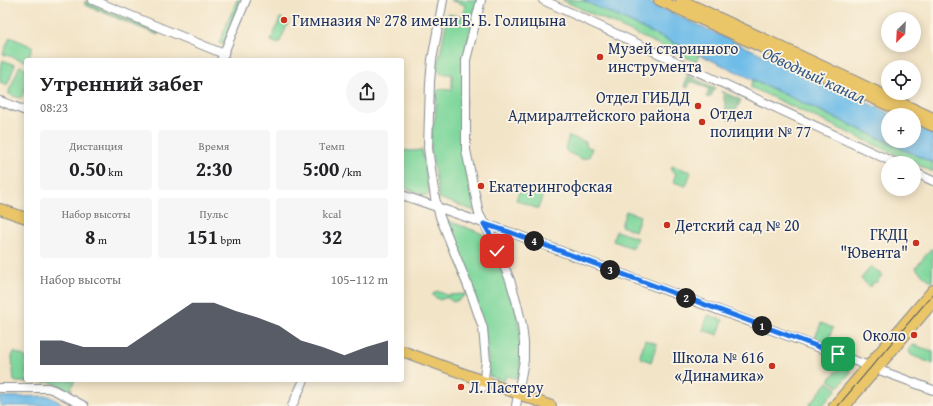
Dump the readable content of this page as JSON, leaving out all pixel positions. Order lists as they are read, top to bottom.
{
  "water": ["Обводный канал"],
  "places": [
    "Гимназия № 278 имени Б. Б. Голицына",
    "Музей старинного инструмента",
    "Отдел ГИБДД Адмиралтейского района",
    "Отдел полиции № 77",
    "Екатерингофская",
    "Детский сад № 20",
    "ГКДЦ \"Ювента\"",
    "Около",
    "Школа № 616 «Динамика»",
    "Л. Пастеру"
  ],
  "north": "bottom left",
  "page": {
    "map_buttons": ["+", "−"],
    "heading": ["Утренний забег", "08:23"],
    "stats": [
      ["Дистанция", "0.50 km"],
      ["Время", "2:30"],
      ["Темп", "5:00 /km"],
      ["Набор высоты", "8 m"],
      ["Пульс", "151 bpm"],
      ["kcal", "32"]
    ],
    "pins": [
      "4",
      "3",
      "2",
      "1"
    ],
    "chart": ["Набор высоты", "105–112 m"]
  }
}
